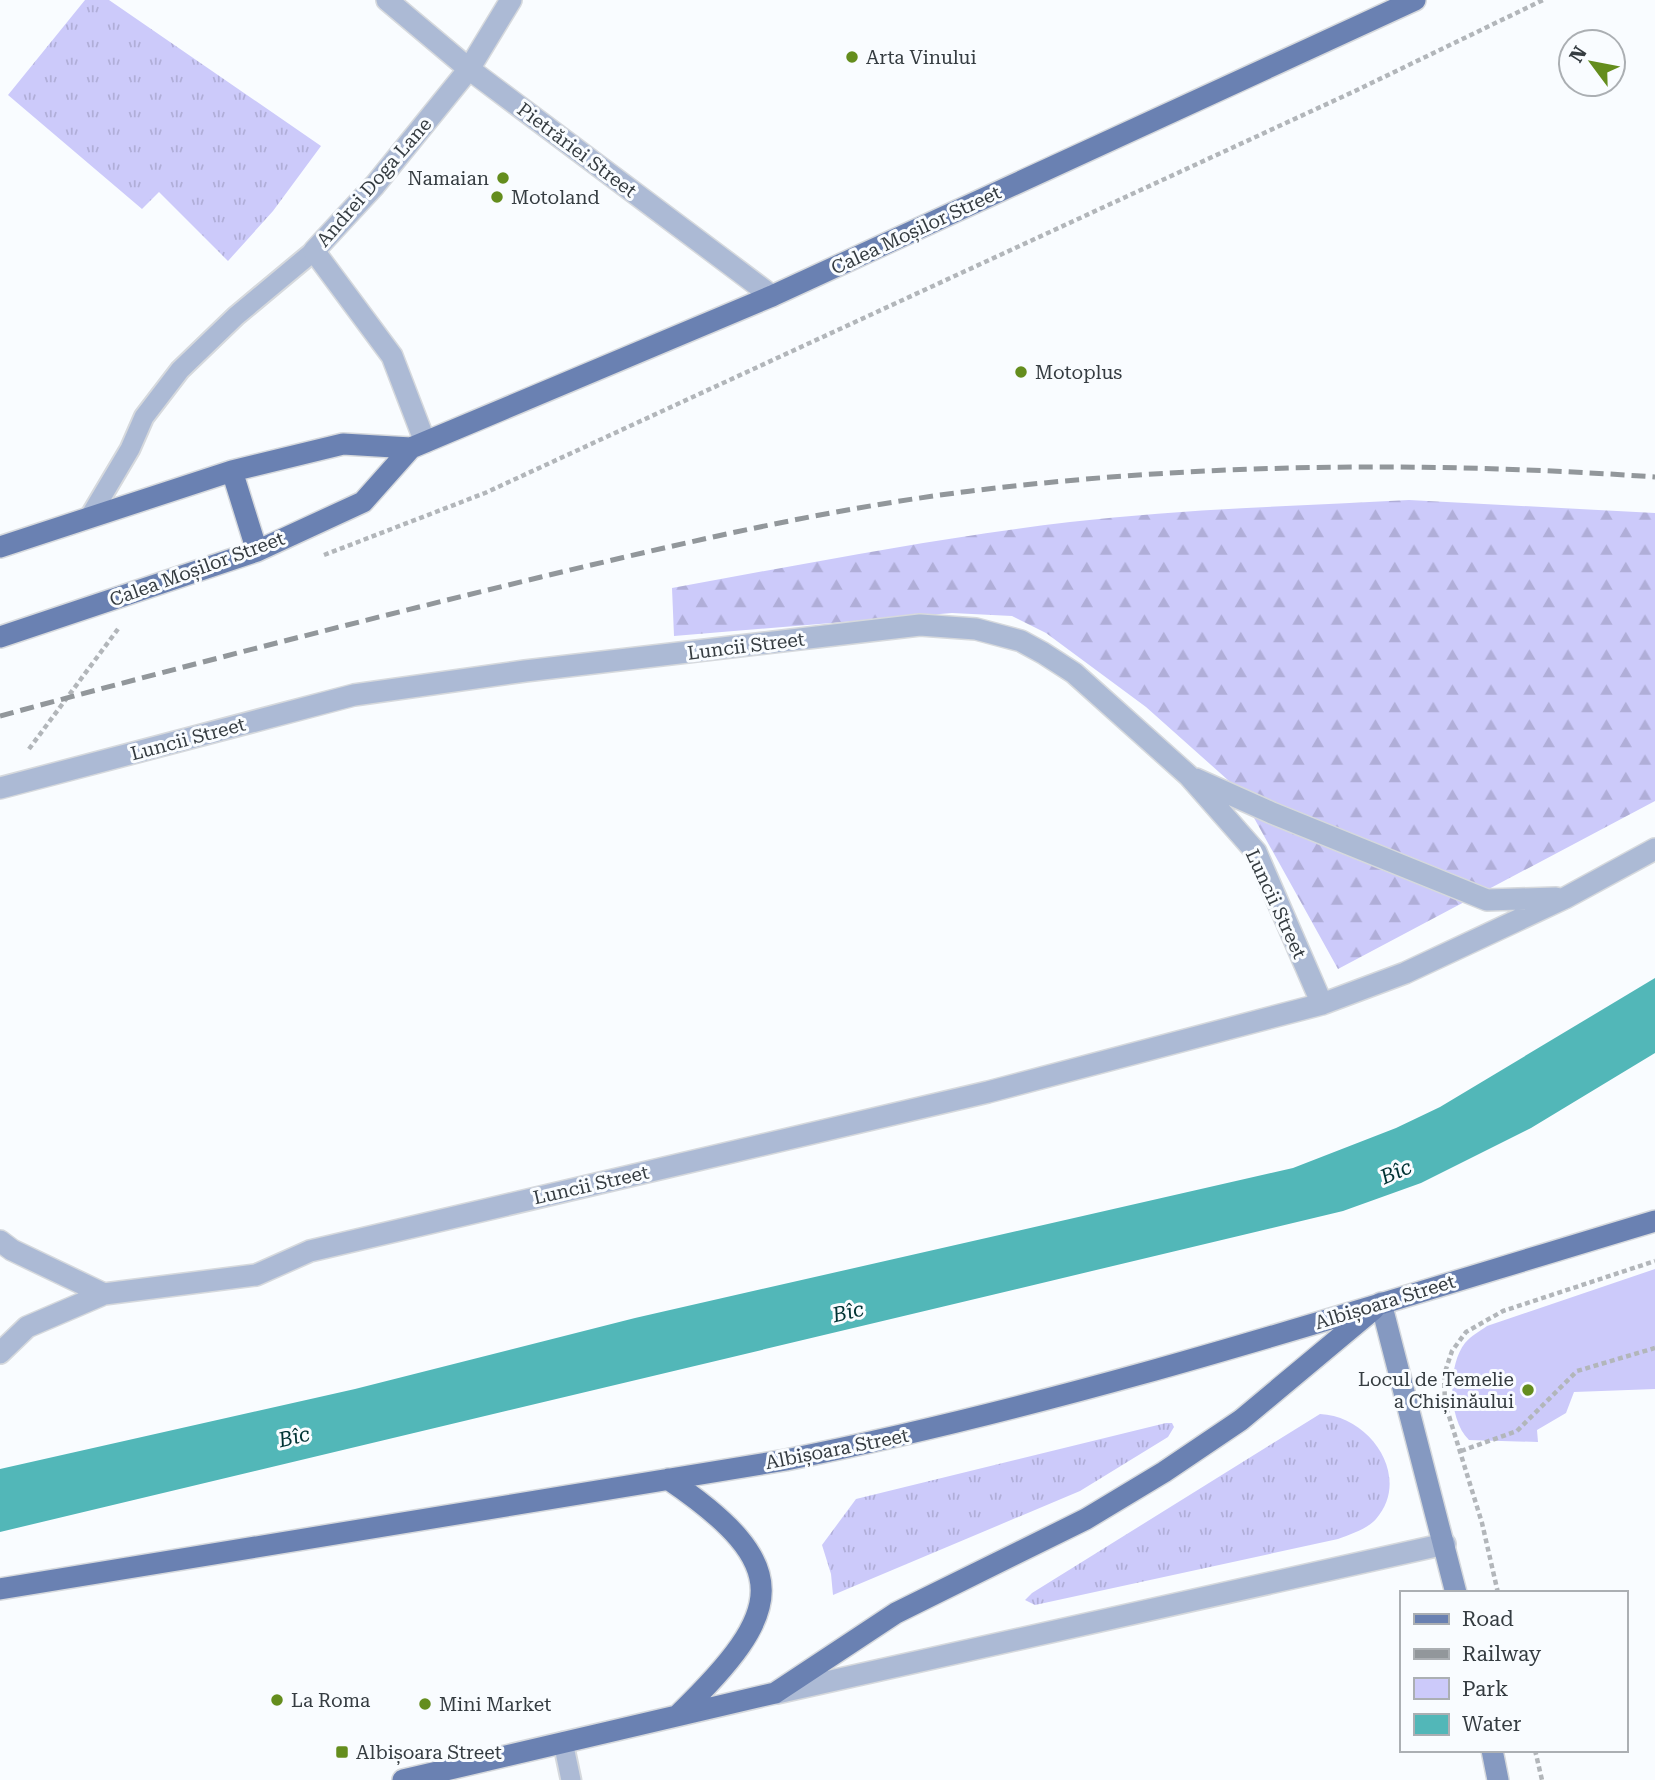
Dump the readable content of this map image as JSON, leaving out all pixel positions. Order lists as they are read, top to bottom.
{
  "streets": {
    "main road": ["Calea Moșilor Street", "Albișoara Street"],
    "street": ["Pietrăriei Street", "Andrei Doga Lane", "Luncii Street"]
  },
  "crossings": [
    ["Pietrăriei Street", "Andrei Doga Lane"],
    ["Pietrăriei Street", "Calea Moșilor Street"],
    ["Andrei Doga Lane", "Calea Moșilor Street"]
  ],
  "water": ["Bîc"],
  "places": {
    "other": [
      "Arta Vinului",
      "Namaian",
      "Motoland",
      "Motoplus",
      "Locul de Temelie a Chișinăului",
      "La Roma",
      "Mini Market"
    ],
    "transit": ["Albișoara Street"]
  },
  "legend": [
    "Road",
    "Railway",
    "Park",
    "Water"
  ],
  "north": "top left"
}
